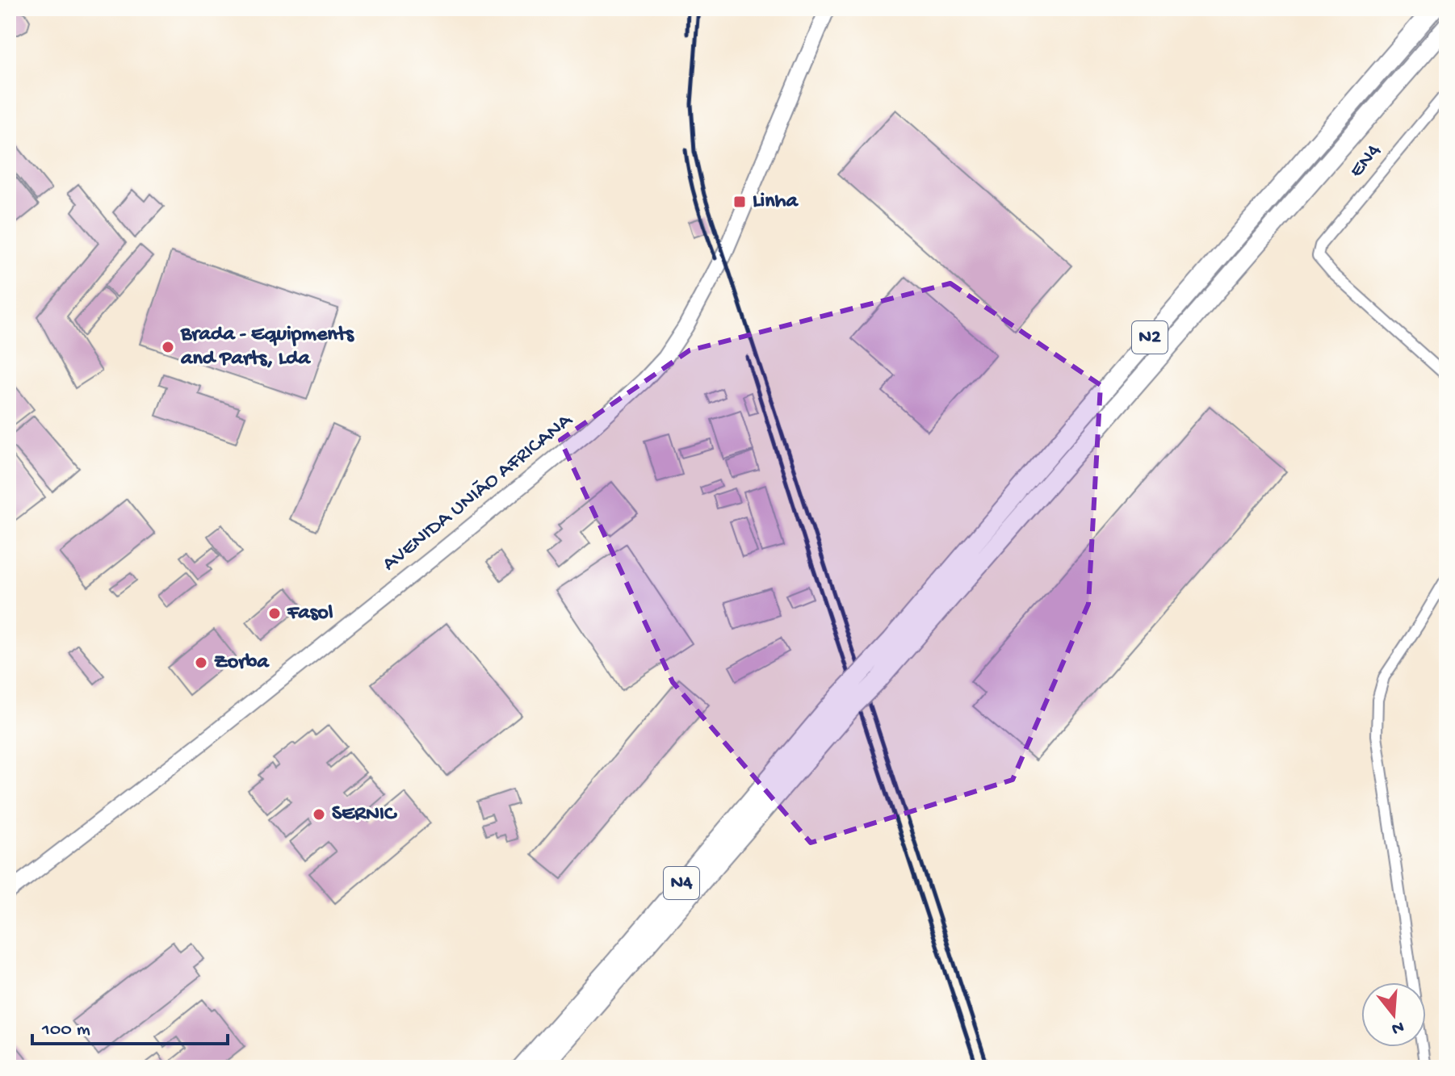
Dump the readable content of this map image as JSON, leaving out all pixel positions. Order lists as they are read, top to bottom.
{
  "streets": {
    "highway": ["N2", "N4"],
    "main road": ["AVENIDA UNIÃO AFRICANA"],
    "street": ["EN4"]
  },
  "crossings": [
    ["N2", "N4"]
  ],
  "places": {
    "transit": ["Linha"],
    "other": [
      "Brada - Equipments and Parts, Lda",
      "Fasol",
      "Zorba",
      "SERNIC"
    ]
  },
  "scale_bar": "100 m",
  "north": "bottom"
}
